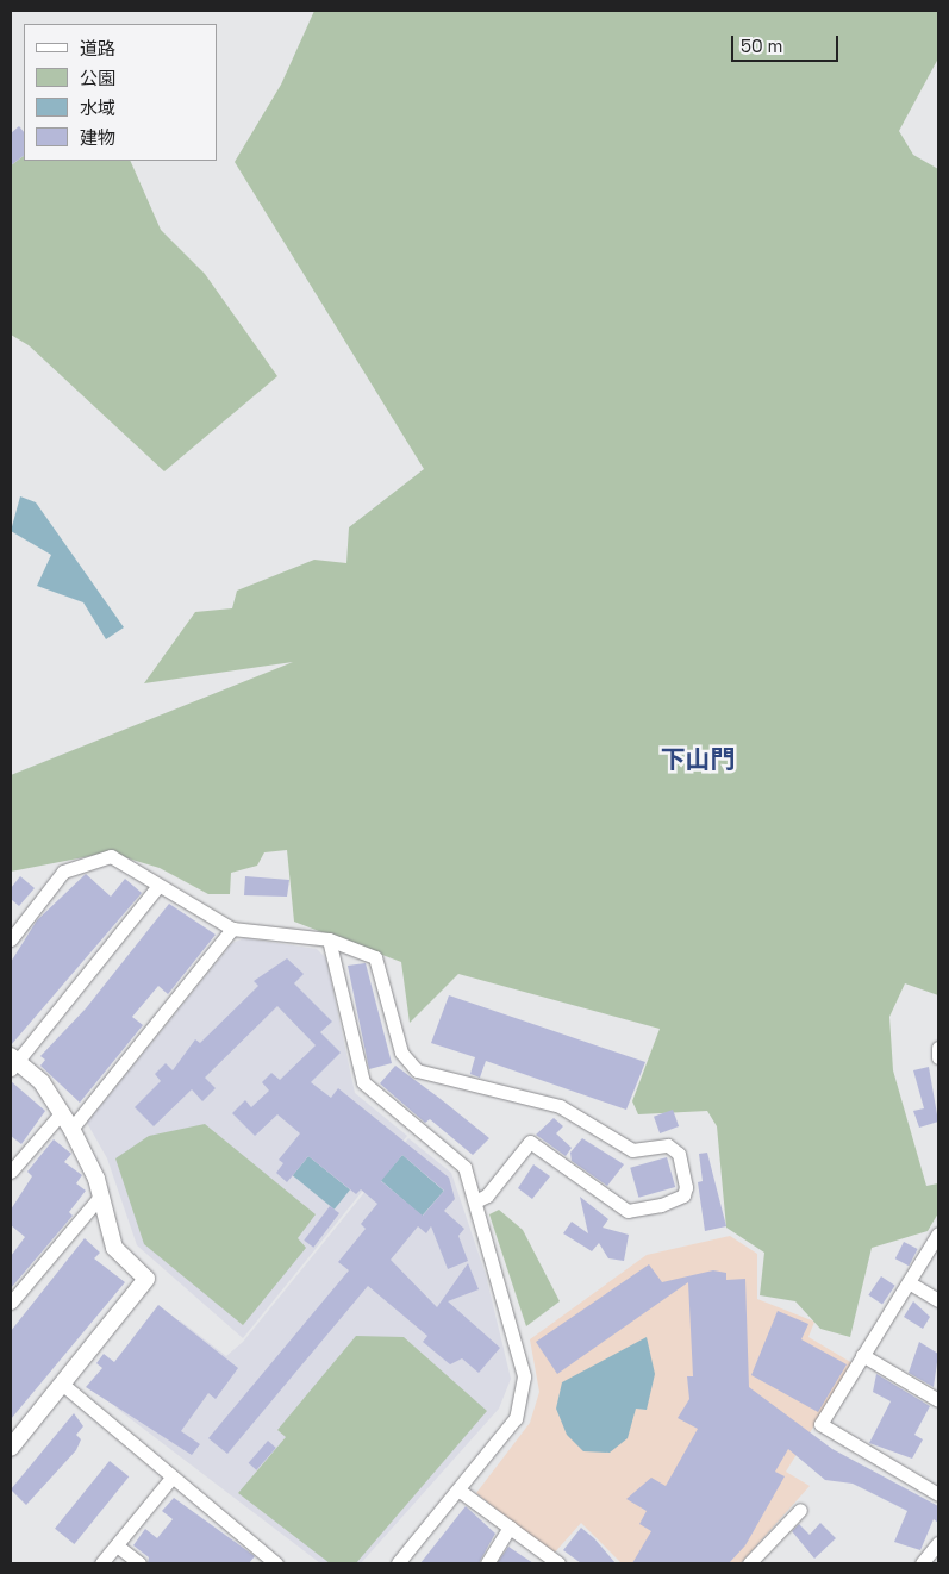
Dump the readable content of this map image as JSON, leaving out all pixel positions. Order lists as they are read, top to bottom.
{
  "districts": ["下山門"],
  "legend": [
    "道路",
    "公園",
    "水域",
    "建物"
  ],
  "scale_bar": "50 m"
}
